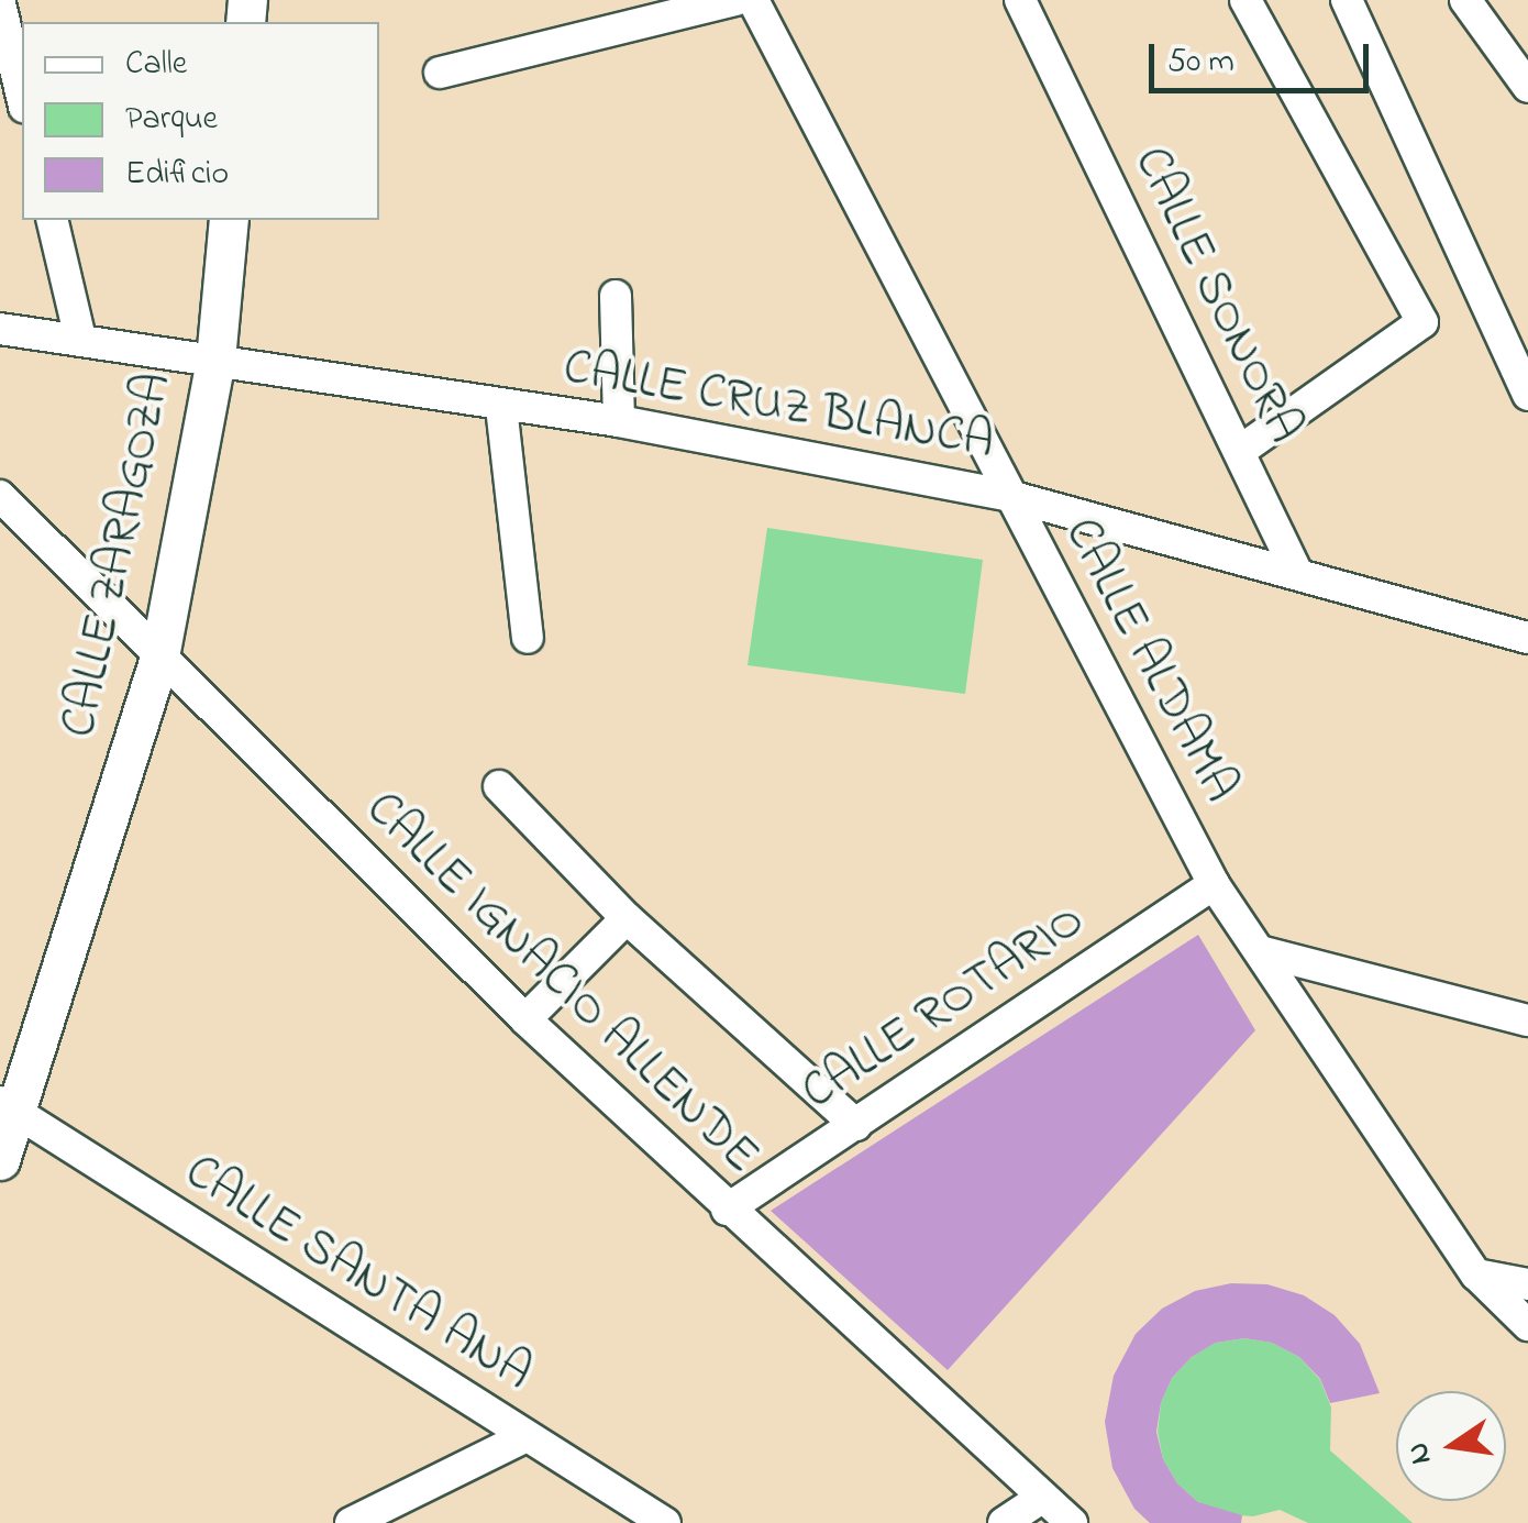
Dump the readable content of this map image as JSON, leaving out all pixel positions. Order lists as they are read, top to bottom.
{
  "streets": {
    "street": [
      "CALLE SONORA",
      "CALLE CRUZ BLANCA",
      "CALLE ZARAGOZA",
      "CALLE ALDAMA",
      "CALLE IGNACIO ALLENDE",
      "CALLE ROTARIO",
      "CALLE SANTA ANA"
    ]
  },
  "crossings": [
    ["CALLE SONORA", "CALLE CRUZ BLANCA"],
    ["CALLE CRUZ BLANCA", "CALLE ZARAGOZA"],
    ["CALLE CRUZ BLANCA", "CALLE ALDAMA"],
    ["CALLE ZARAGOZA", "CALLE IGNACIO ALLENDE"],
    ["CALLE ZARAGOZA", "CALLE SANTA ANA"],
    ["CALLE ALDAMA", "CALLE ROTARIO"],
    ["CALLE IGNACIO ALLENDE", "CALLE ROTARIO"]
  ],
  "legend": ["Calle", "Parque", "Edificio"],
  "scale_bar": "50 m",
  "north": "left"
}
